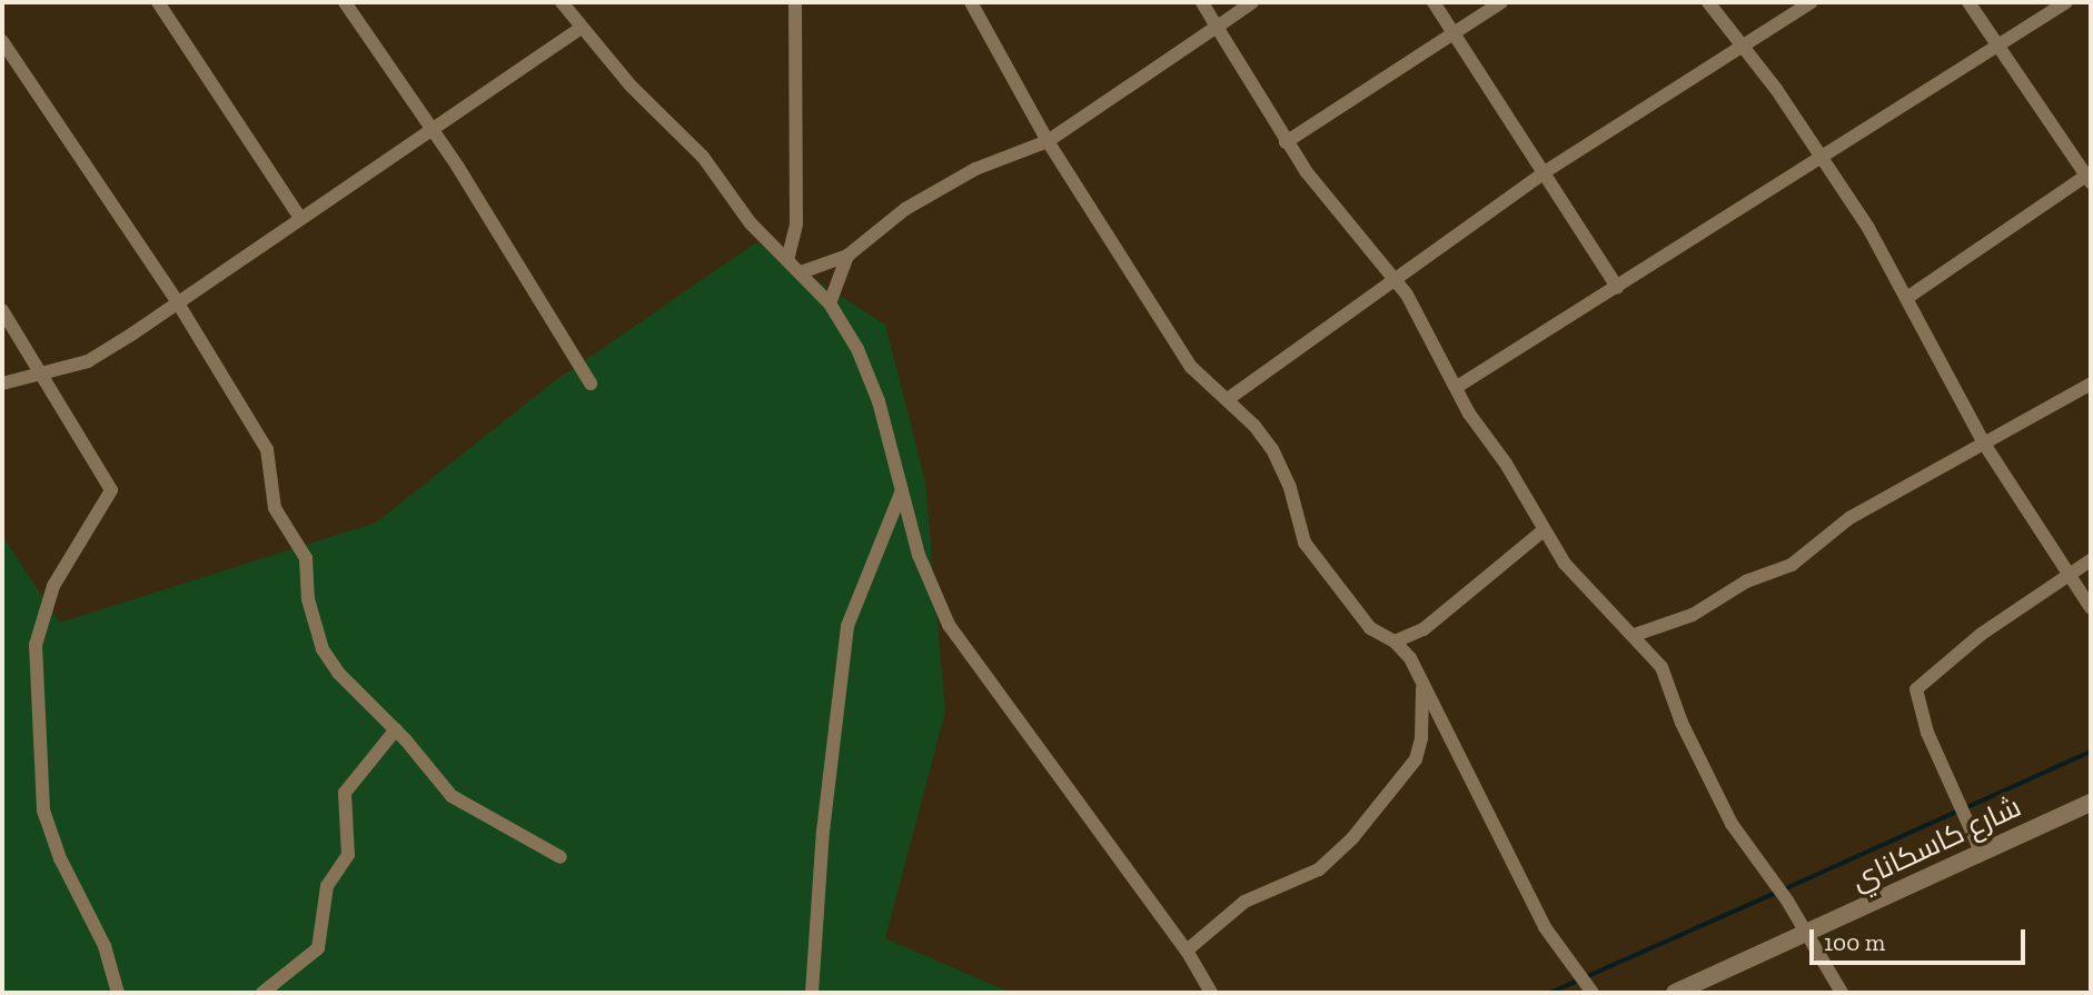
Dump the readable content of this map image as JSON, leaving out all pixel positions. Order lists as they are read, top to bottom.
{
  "streets": {
    "street": ["شارع كاسكاناي"]
  },
  "scale_bar": "100 m"
}
